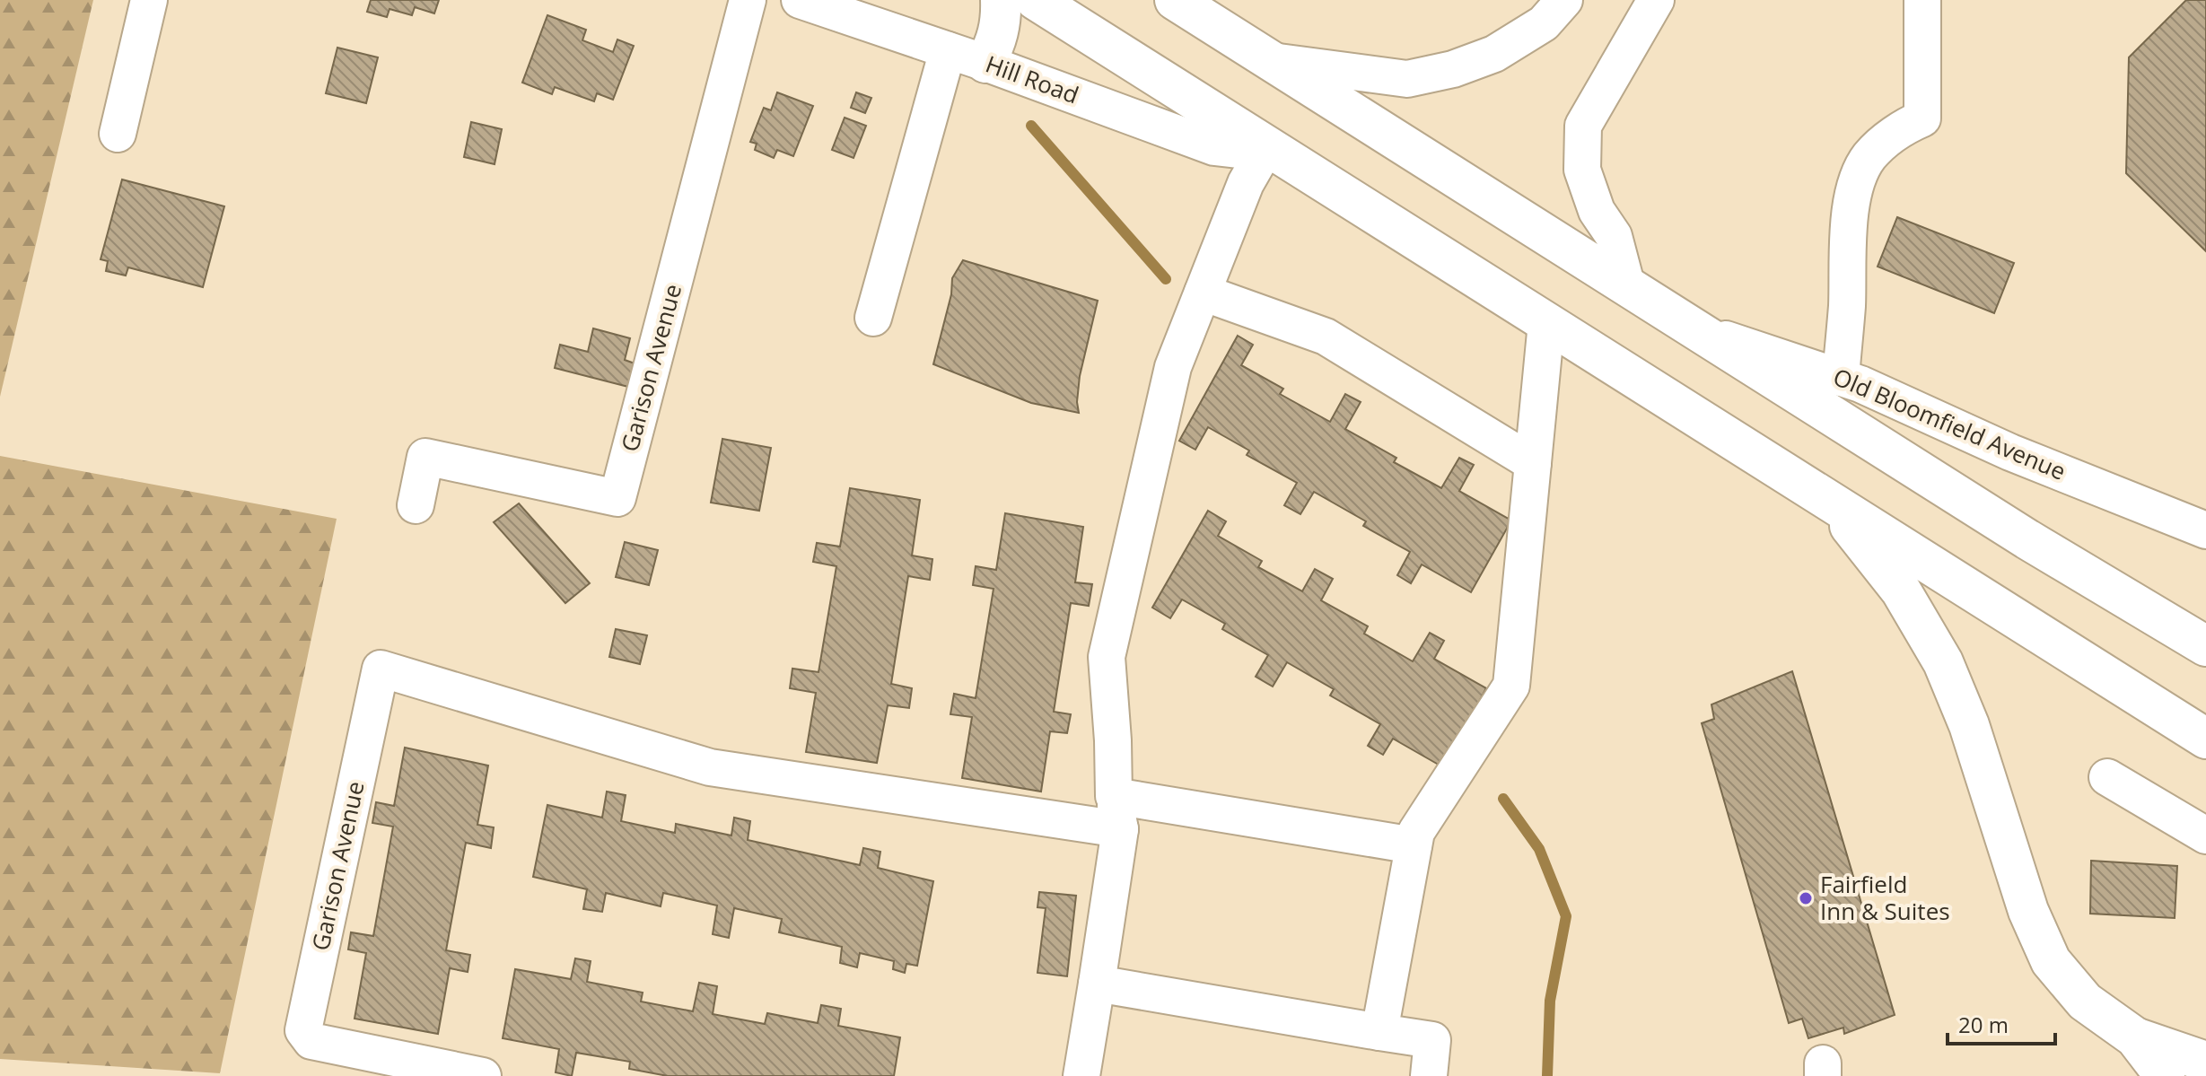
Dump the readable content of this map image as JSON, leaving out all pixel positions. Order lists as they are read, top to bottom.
{
  "streets": {
    "street": ["Hill Road", "Garison Avenue", "Old Bloomfield Avenue"]
  },
  "places": ["Fairfield Inn & Suites"],
  "scale_bar": "20 m"
}
